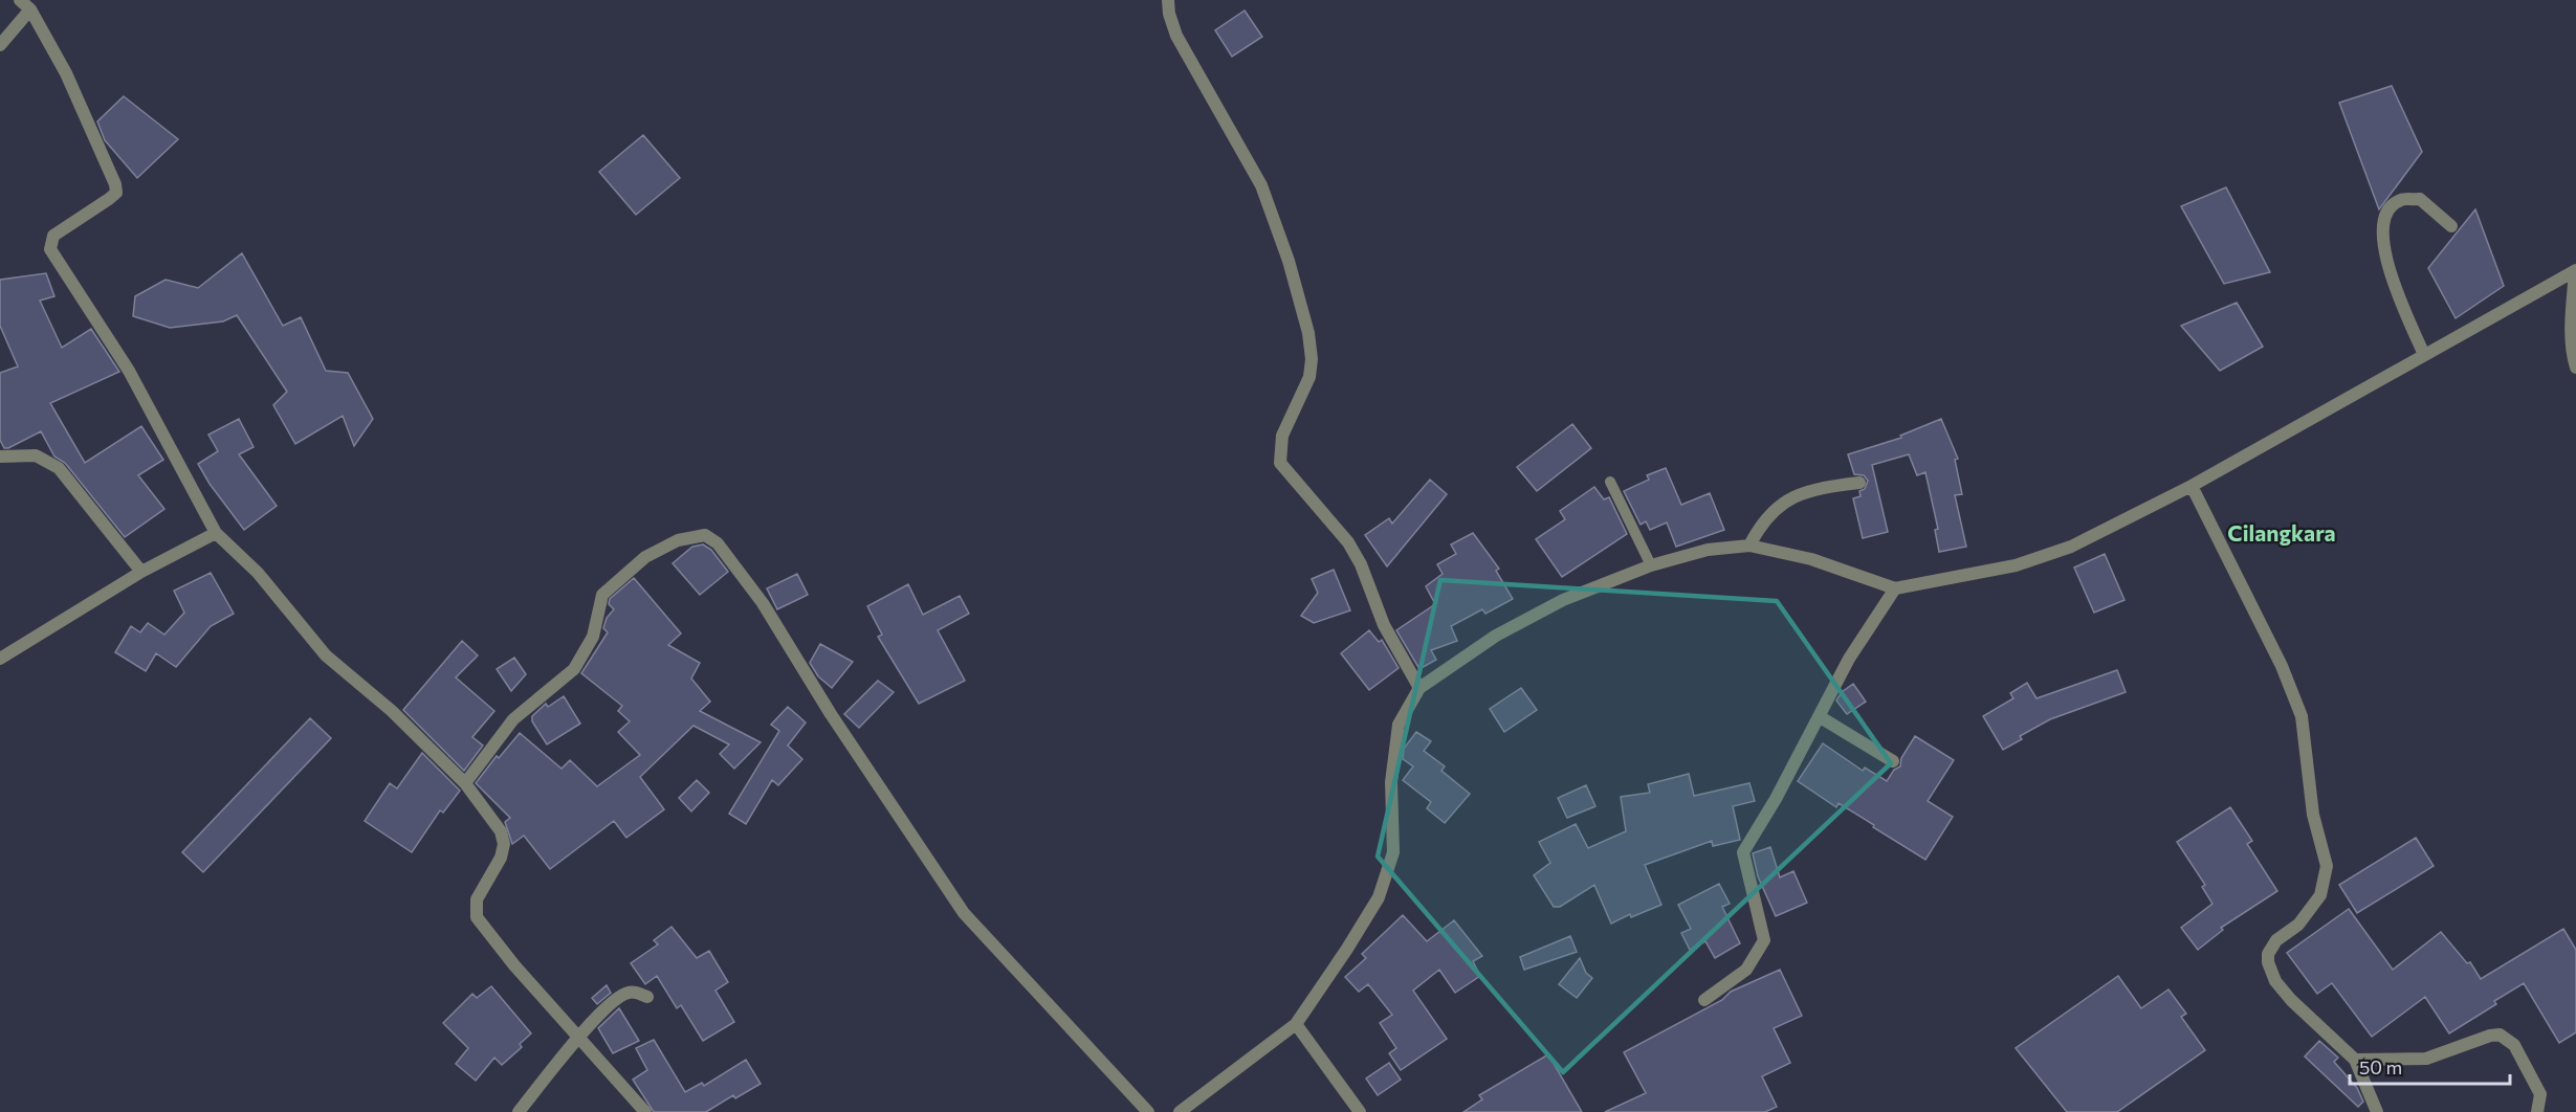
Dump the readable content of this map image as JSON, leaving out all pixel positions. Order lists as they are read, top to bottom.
{
  "districts": ["Cilangkara"],
  "scale_bar": "50 m"
}
